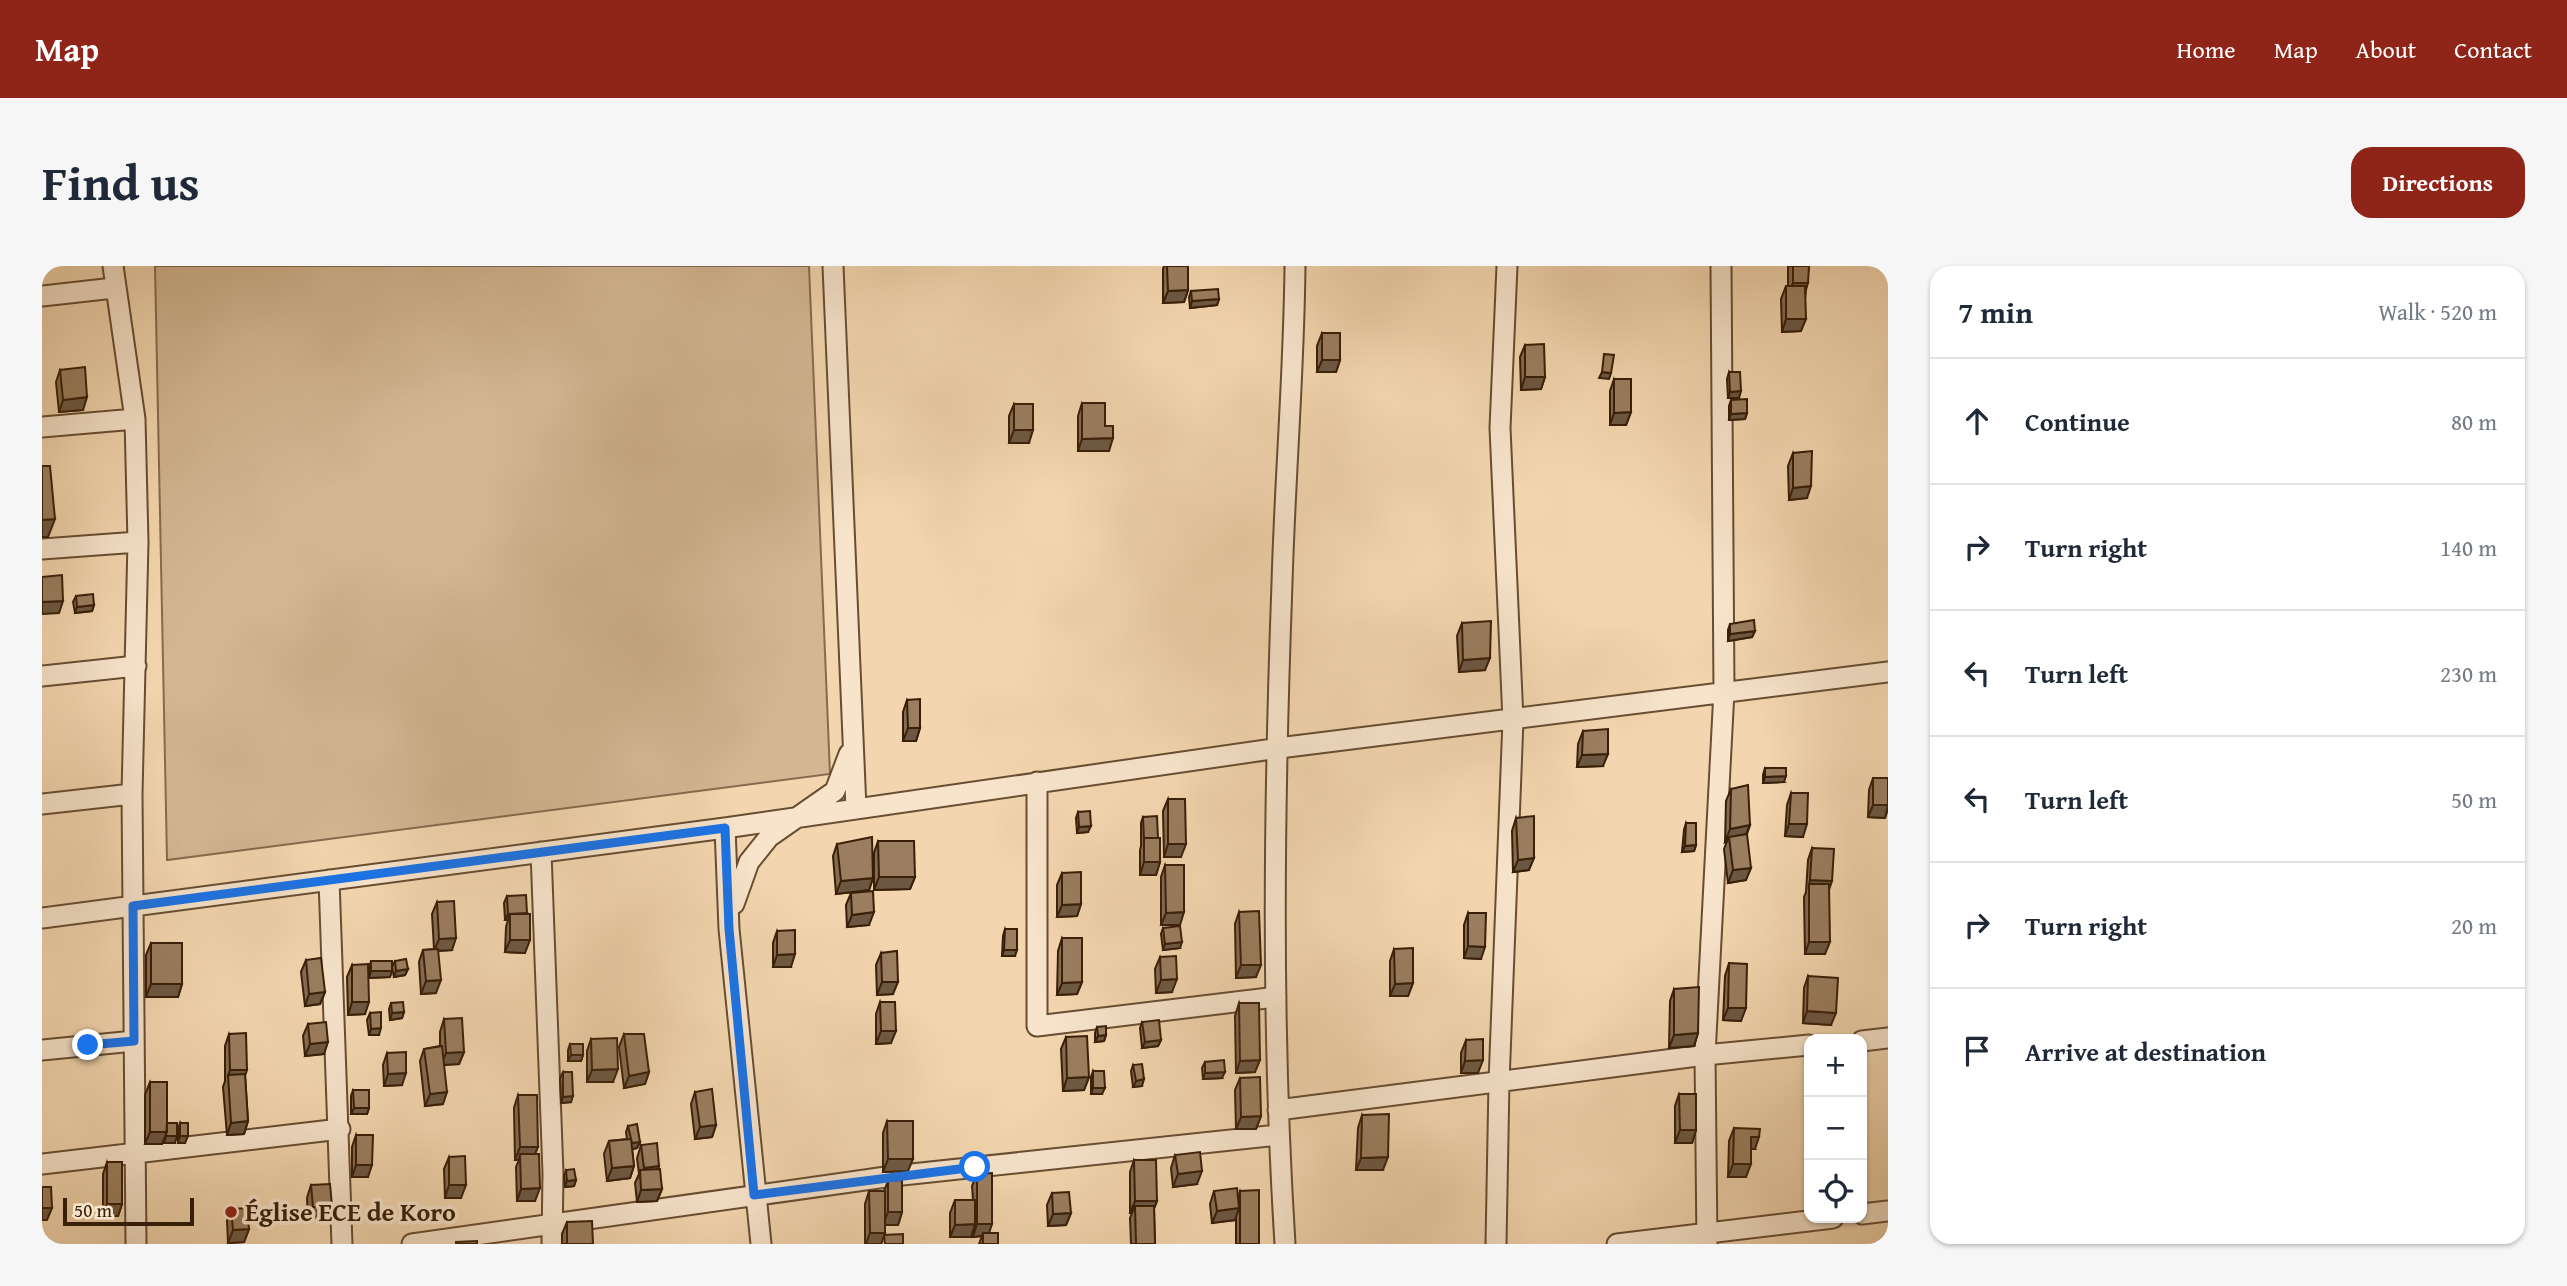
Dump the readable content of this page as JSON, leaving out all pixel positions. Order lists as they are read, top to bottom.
{
  "places": ["Église ECE de Koro"],
  "scale_bar": "50 m",
  "page": {
    "header": "Map",
    "nav": [
      "Home",
      "Map",
      "About",
      "Contact"
    ],
    "title": "Find us",
    "buttons": "Directions",
    "heading": ["7 min", "Walk · 520 m"],
    "list": [
      ["Continue", "80 m"],
      ["Turn right", "140 m"],
      ["Turn left", "230 m"],
      ["Turn left", "50 m"],
      ["Turn right", "20 m"],
      "Arrive at destination"
    ],
    "map_buttons": ["+", "−"],
    "scale": "50 m"
  }
}
